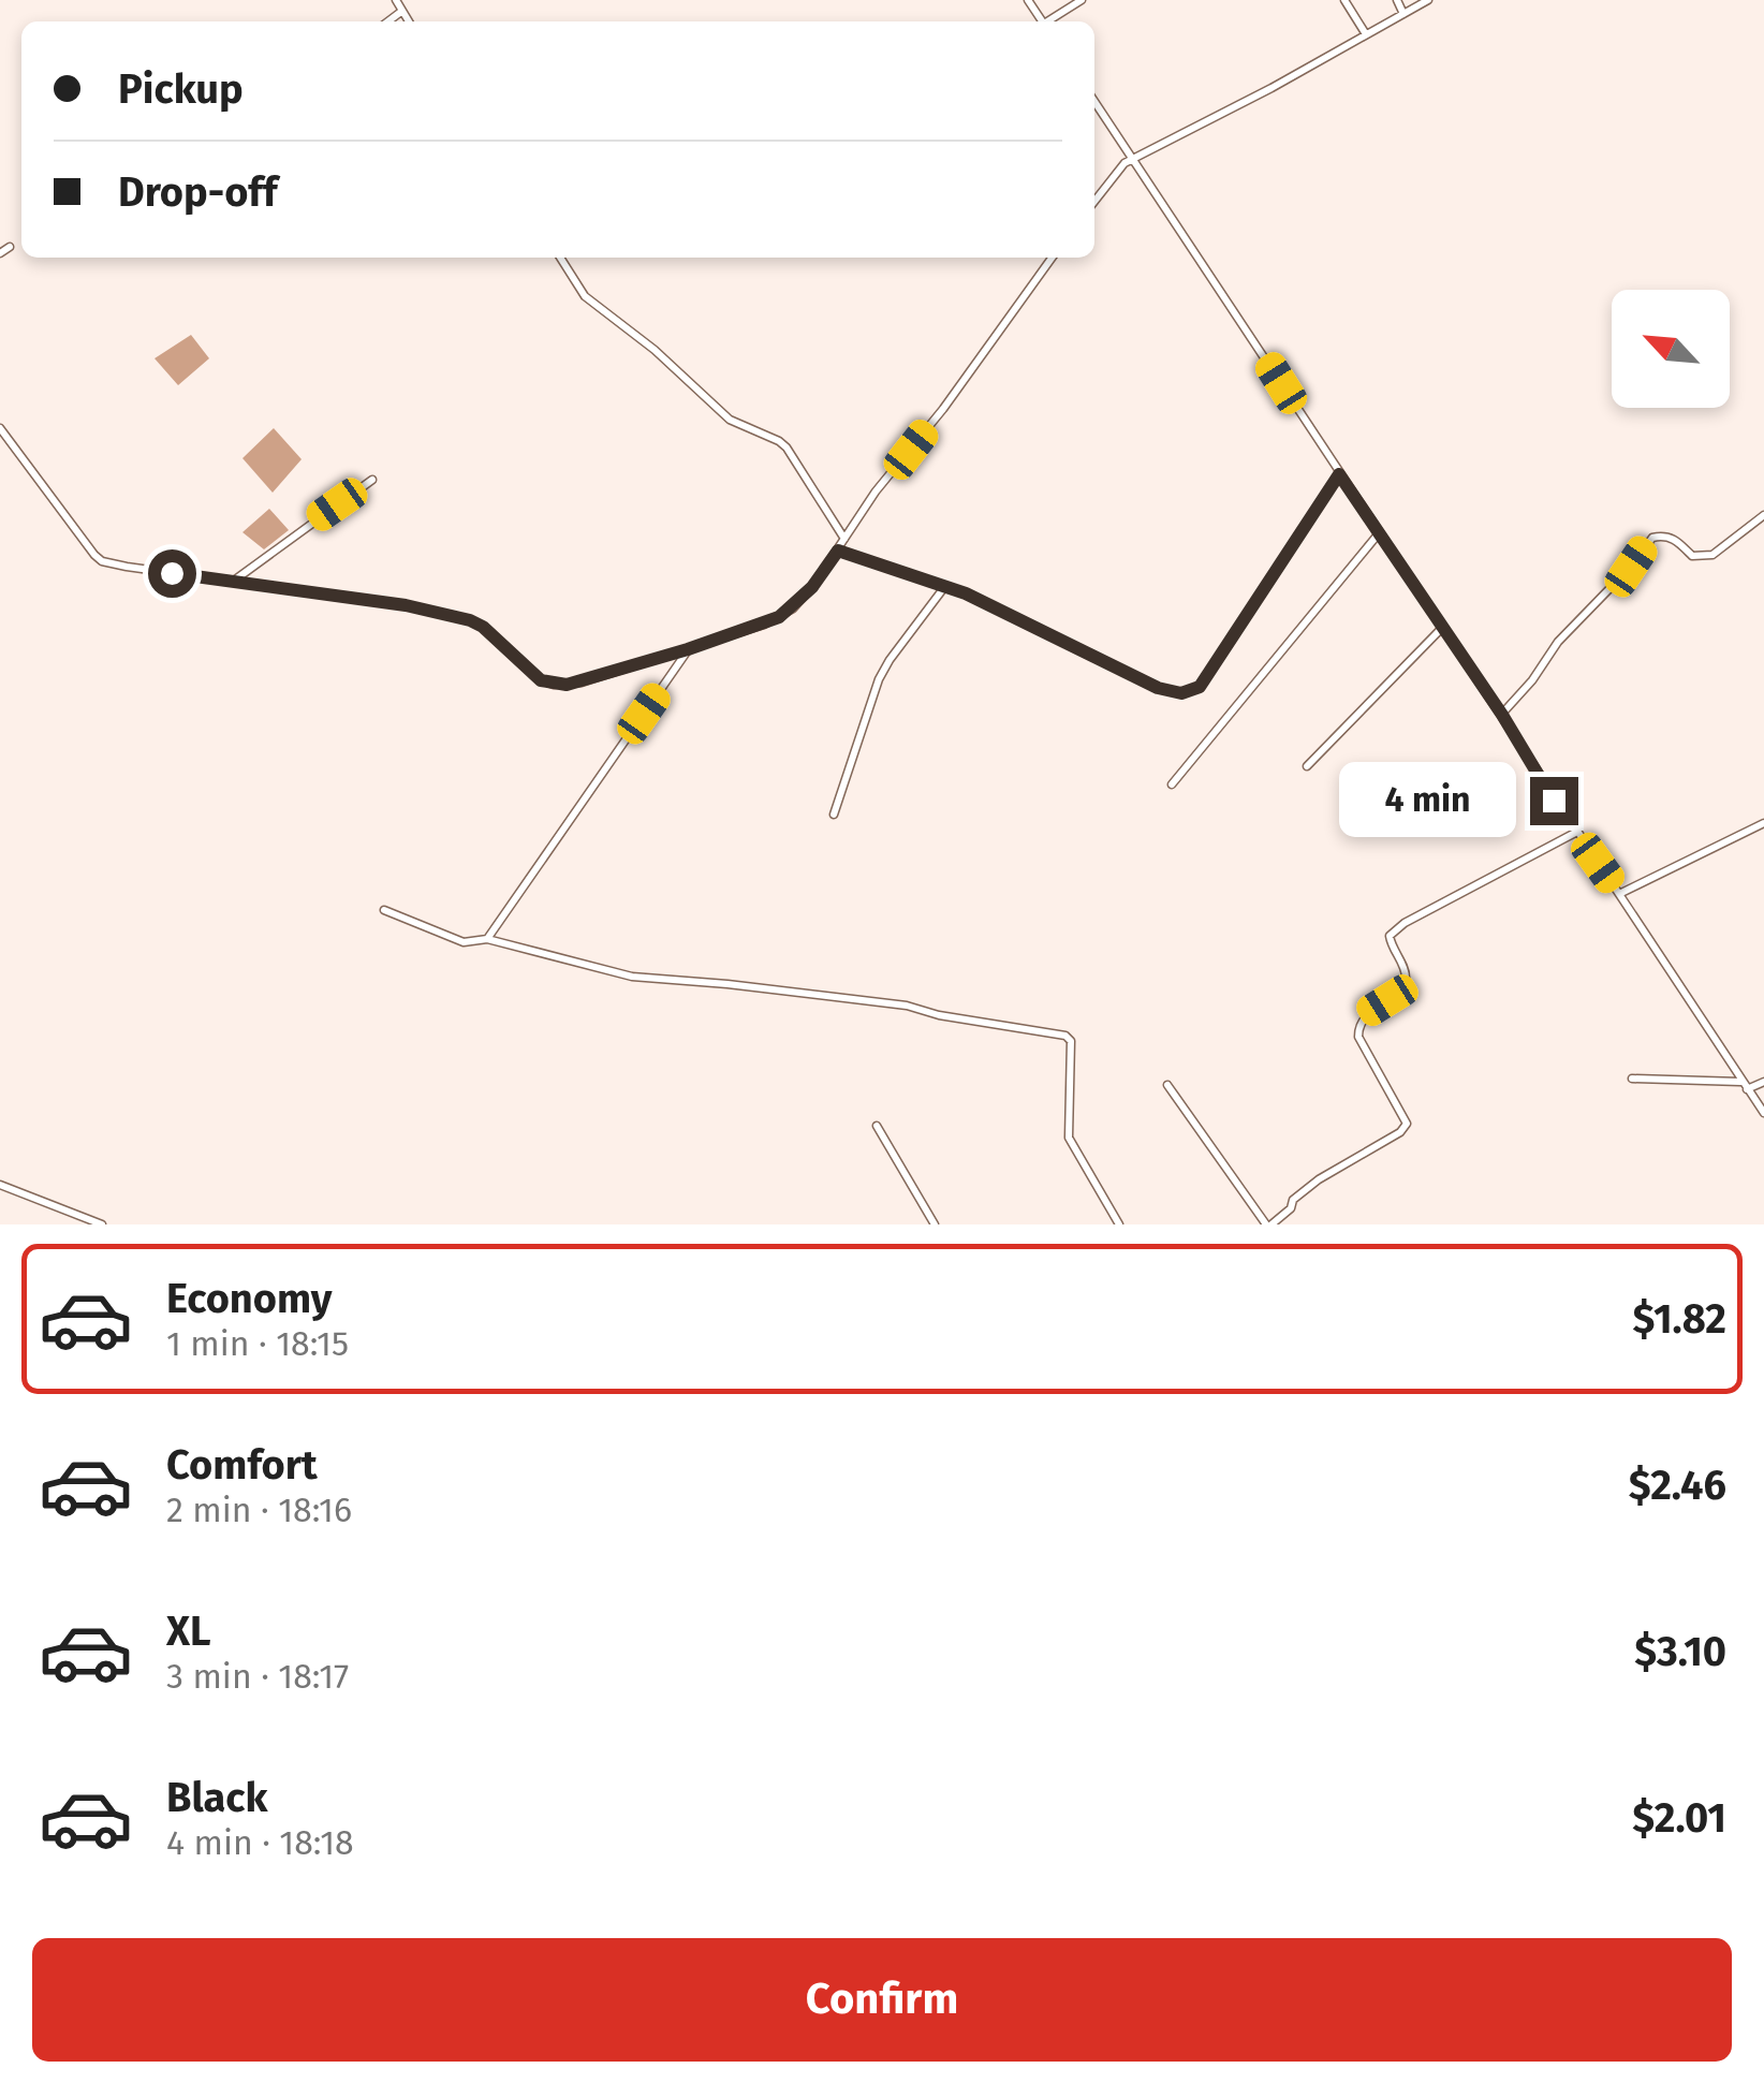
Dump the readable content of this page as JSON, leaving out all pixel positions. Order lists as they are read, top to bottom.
{
  "north": "top left",
  "page": {
    "banner": ["Pickup", "Drop-off"],
    "bubble": "4 min",
    "list": [
      {
        "name": "Economy",
        "note": "1 min · 18:15",
        "value": "$1.82"
      },
      {
        "name": "Comfort",
        "note": "2 min · 18:16",
        "value": "$2.46"
      },
      {
        "name": "XL",
        "note": "3 min · 18:17",
        "value": "$3.10"
      },
      {
        "name": "Black",
        "note": "4 min · 18:18",
        "value": "$2.01"
      }
    ],
    "buttons": "Confirm"
  }
}
